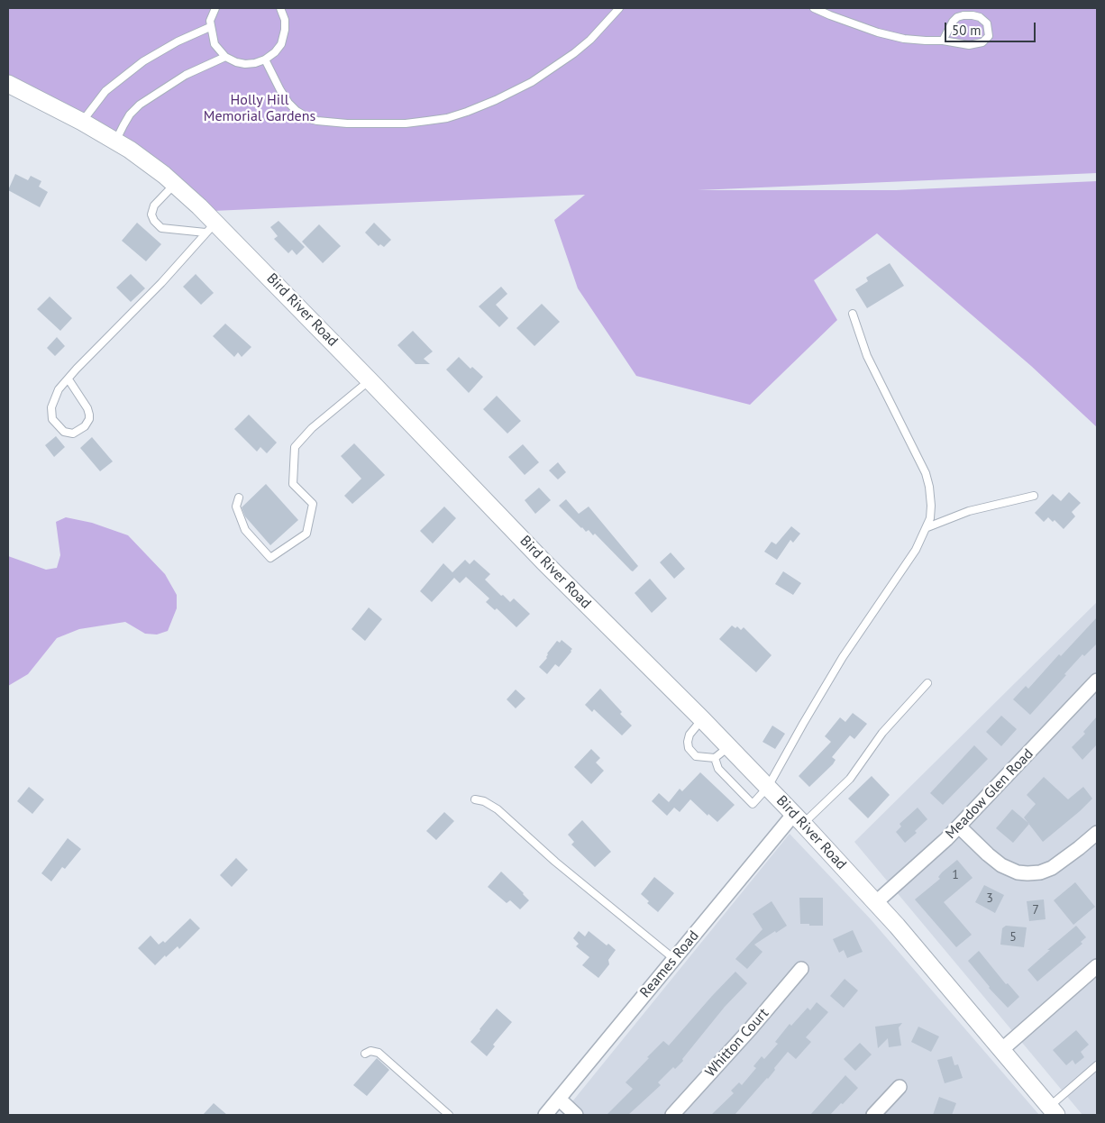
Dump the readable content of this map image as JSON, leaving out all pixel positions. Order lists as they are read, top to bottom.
{
  "streets": {
    "street": [
      "Bird River Road",
      "Meadow Glen Road",
      "Reames Road",
      "Whitton Court"
    ]
  },
  "crossings": [
    ["Bird River Road", "Meadow Glen Road"],
    ["Bird River Road", "Reames Road"]
  ],
  "parks": ["Holly Hill Memorial Gardens"],
  "house_numbers": [
    "1",
    "3",
    "7",
    "5"
  ],
  "scale_bar": "50 m"
}
